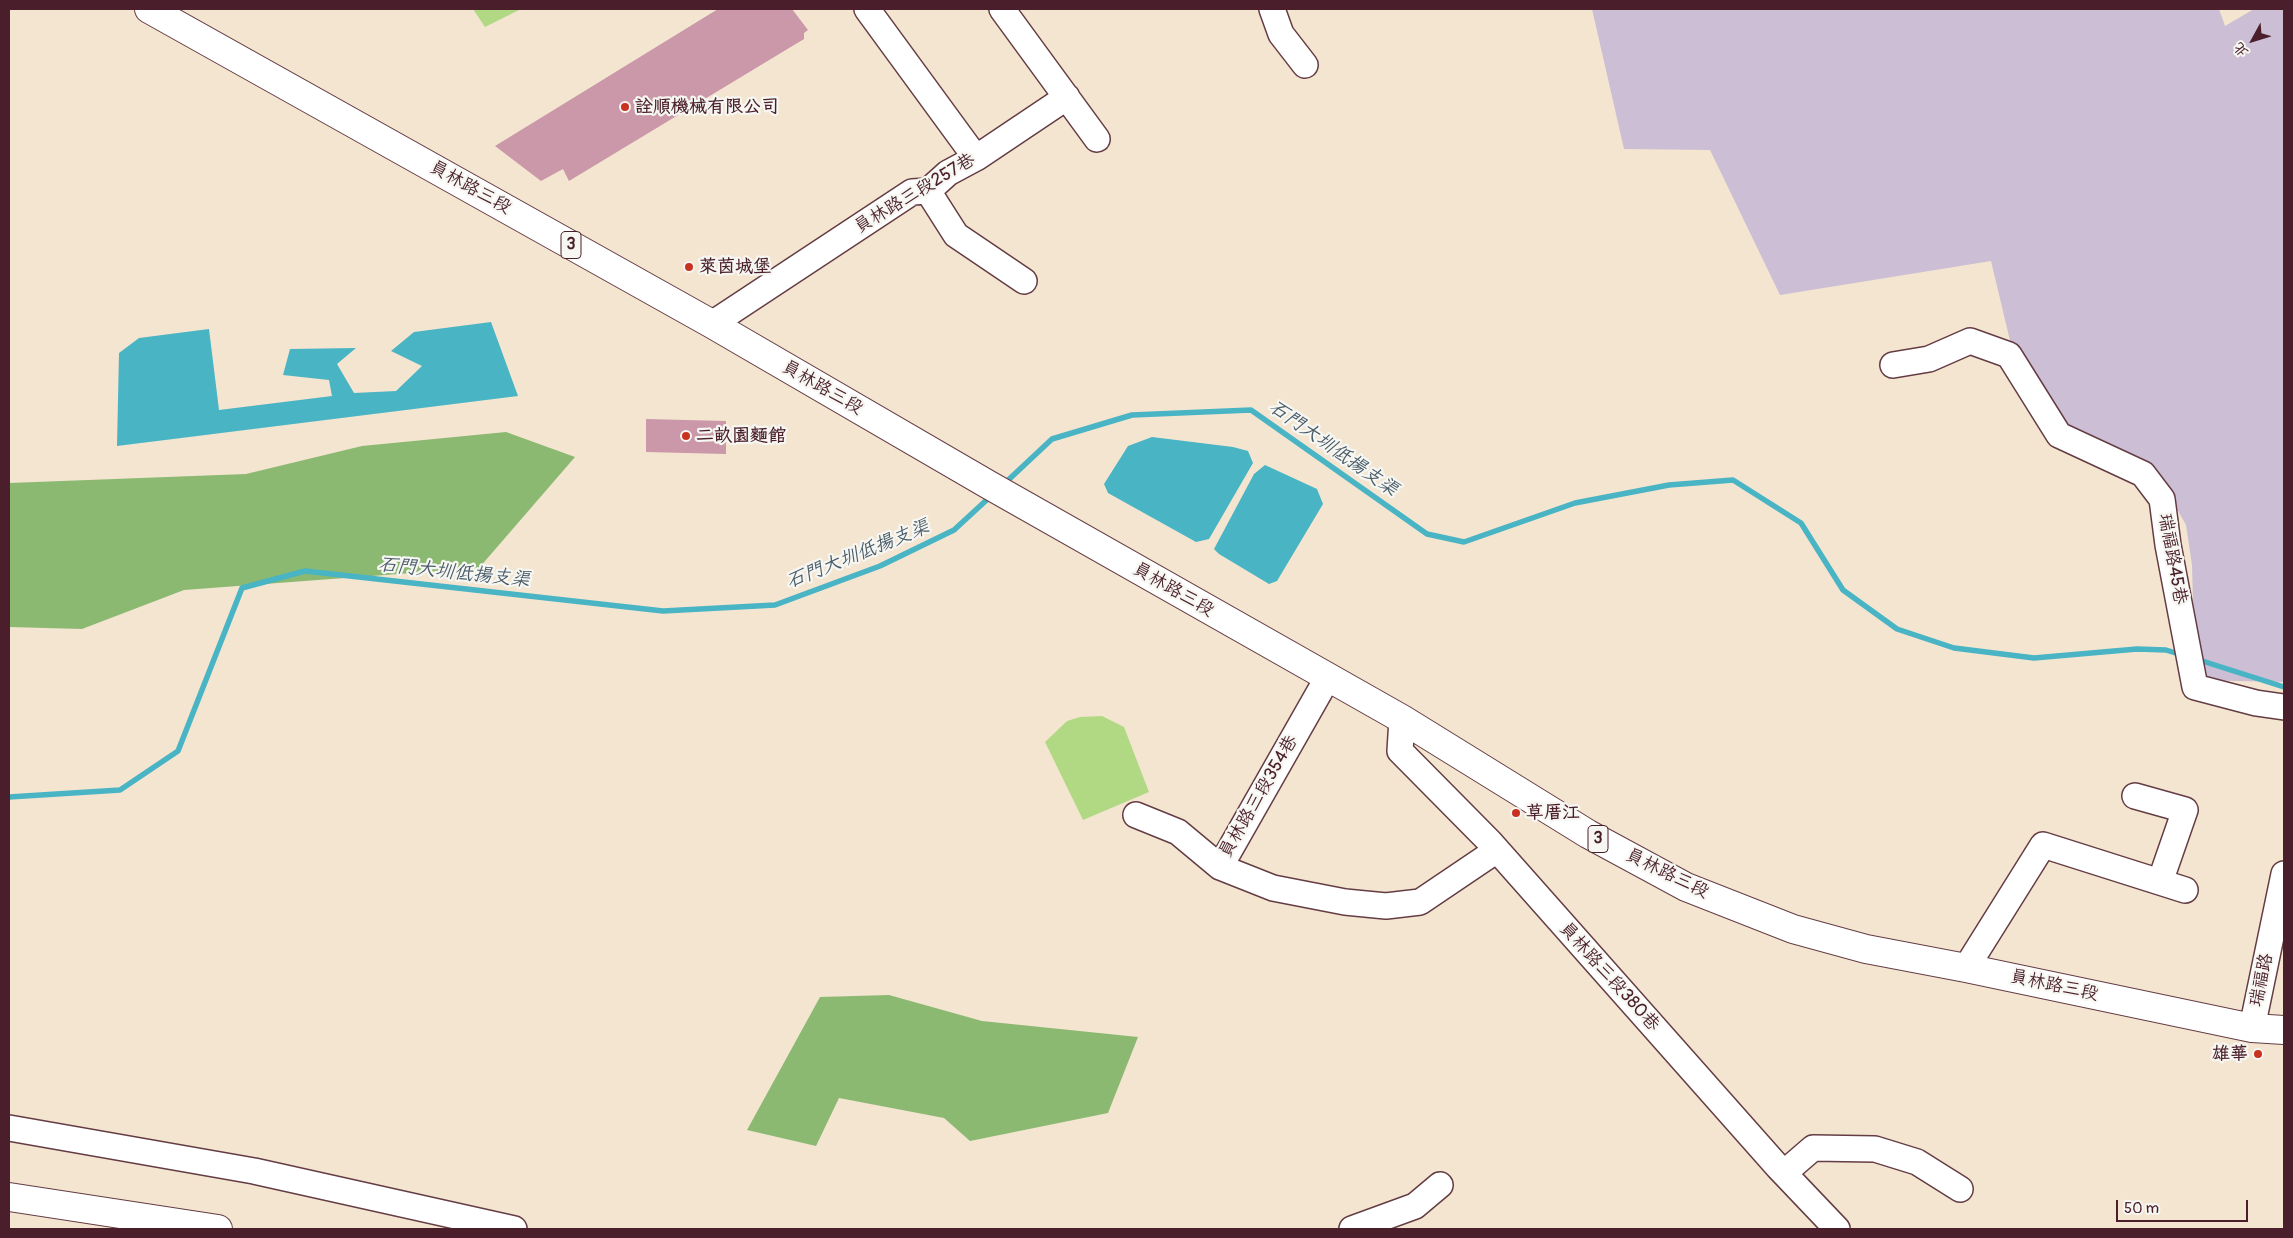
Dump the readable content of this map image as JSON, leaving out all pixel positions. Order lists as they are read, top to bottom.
{
  "streets": {
    "main road": ["員林路三段", "3"],
    "street": [
      "員林路三段257巷",
      "瑞福路45巷",
      "員林路三段354巷",
      "員林路三段380巷",
      "瑞福路"
    ]
  },
  "crossings": [
    ["員林路三段", "員林路三段257巷"],
    ["員林路三段", "員林路三段354巷"],
    ["員林路三段", "員林路三段380巷"],
    ["員林路三段", "瑞福路"],
    ["員林路三段354巷", "員林路三段380巷"]
  ],
  "water": ["石門大圳低揚支渠"],
  "places": [
    "詮順機械有限公司",
    "萊茵城堡",
    "二畝園麵館",
    "草厝江",
    "雄華"
  ],
  "scale_bar": "50 m",
  "north": "bottom left"
}
